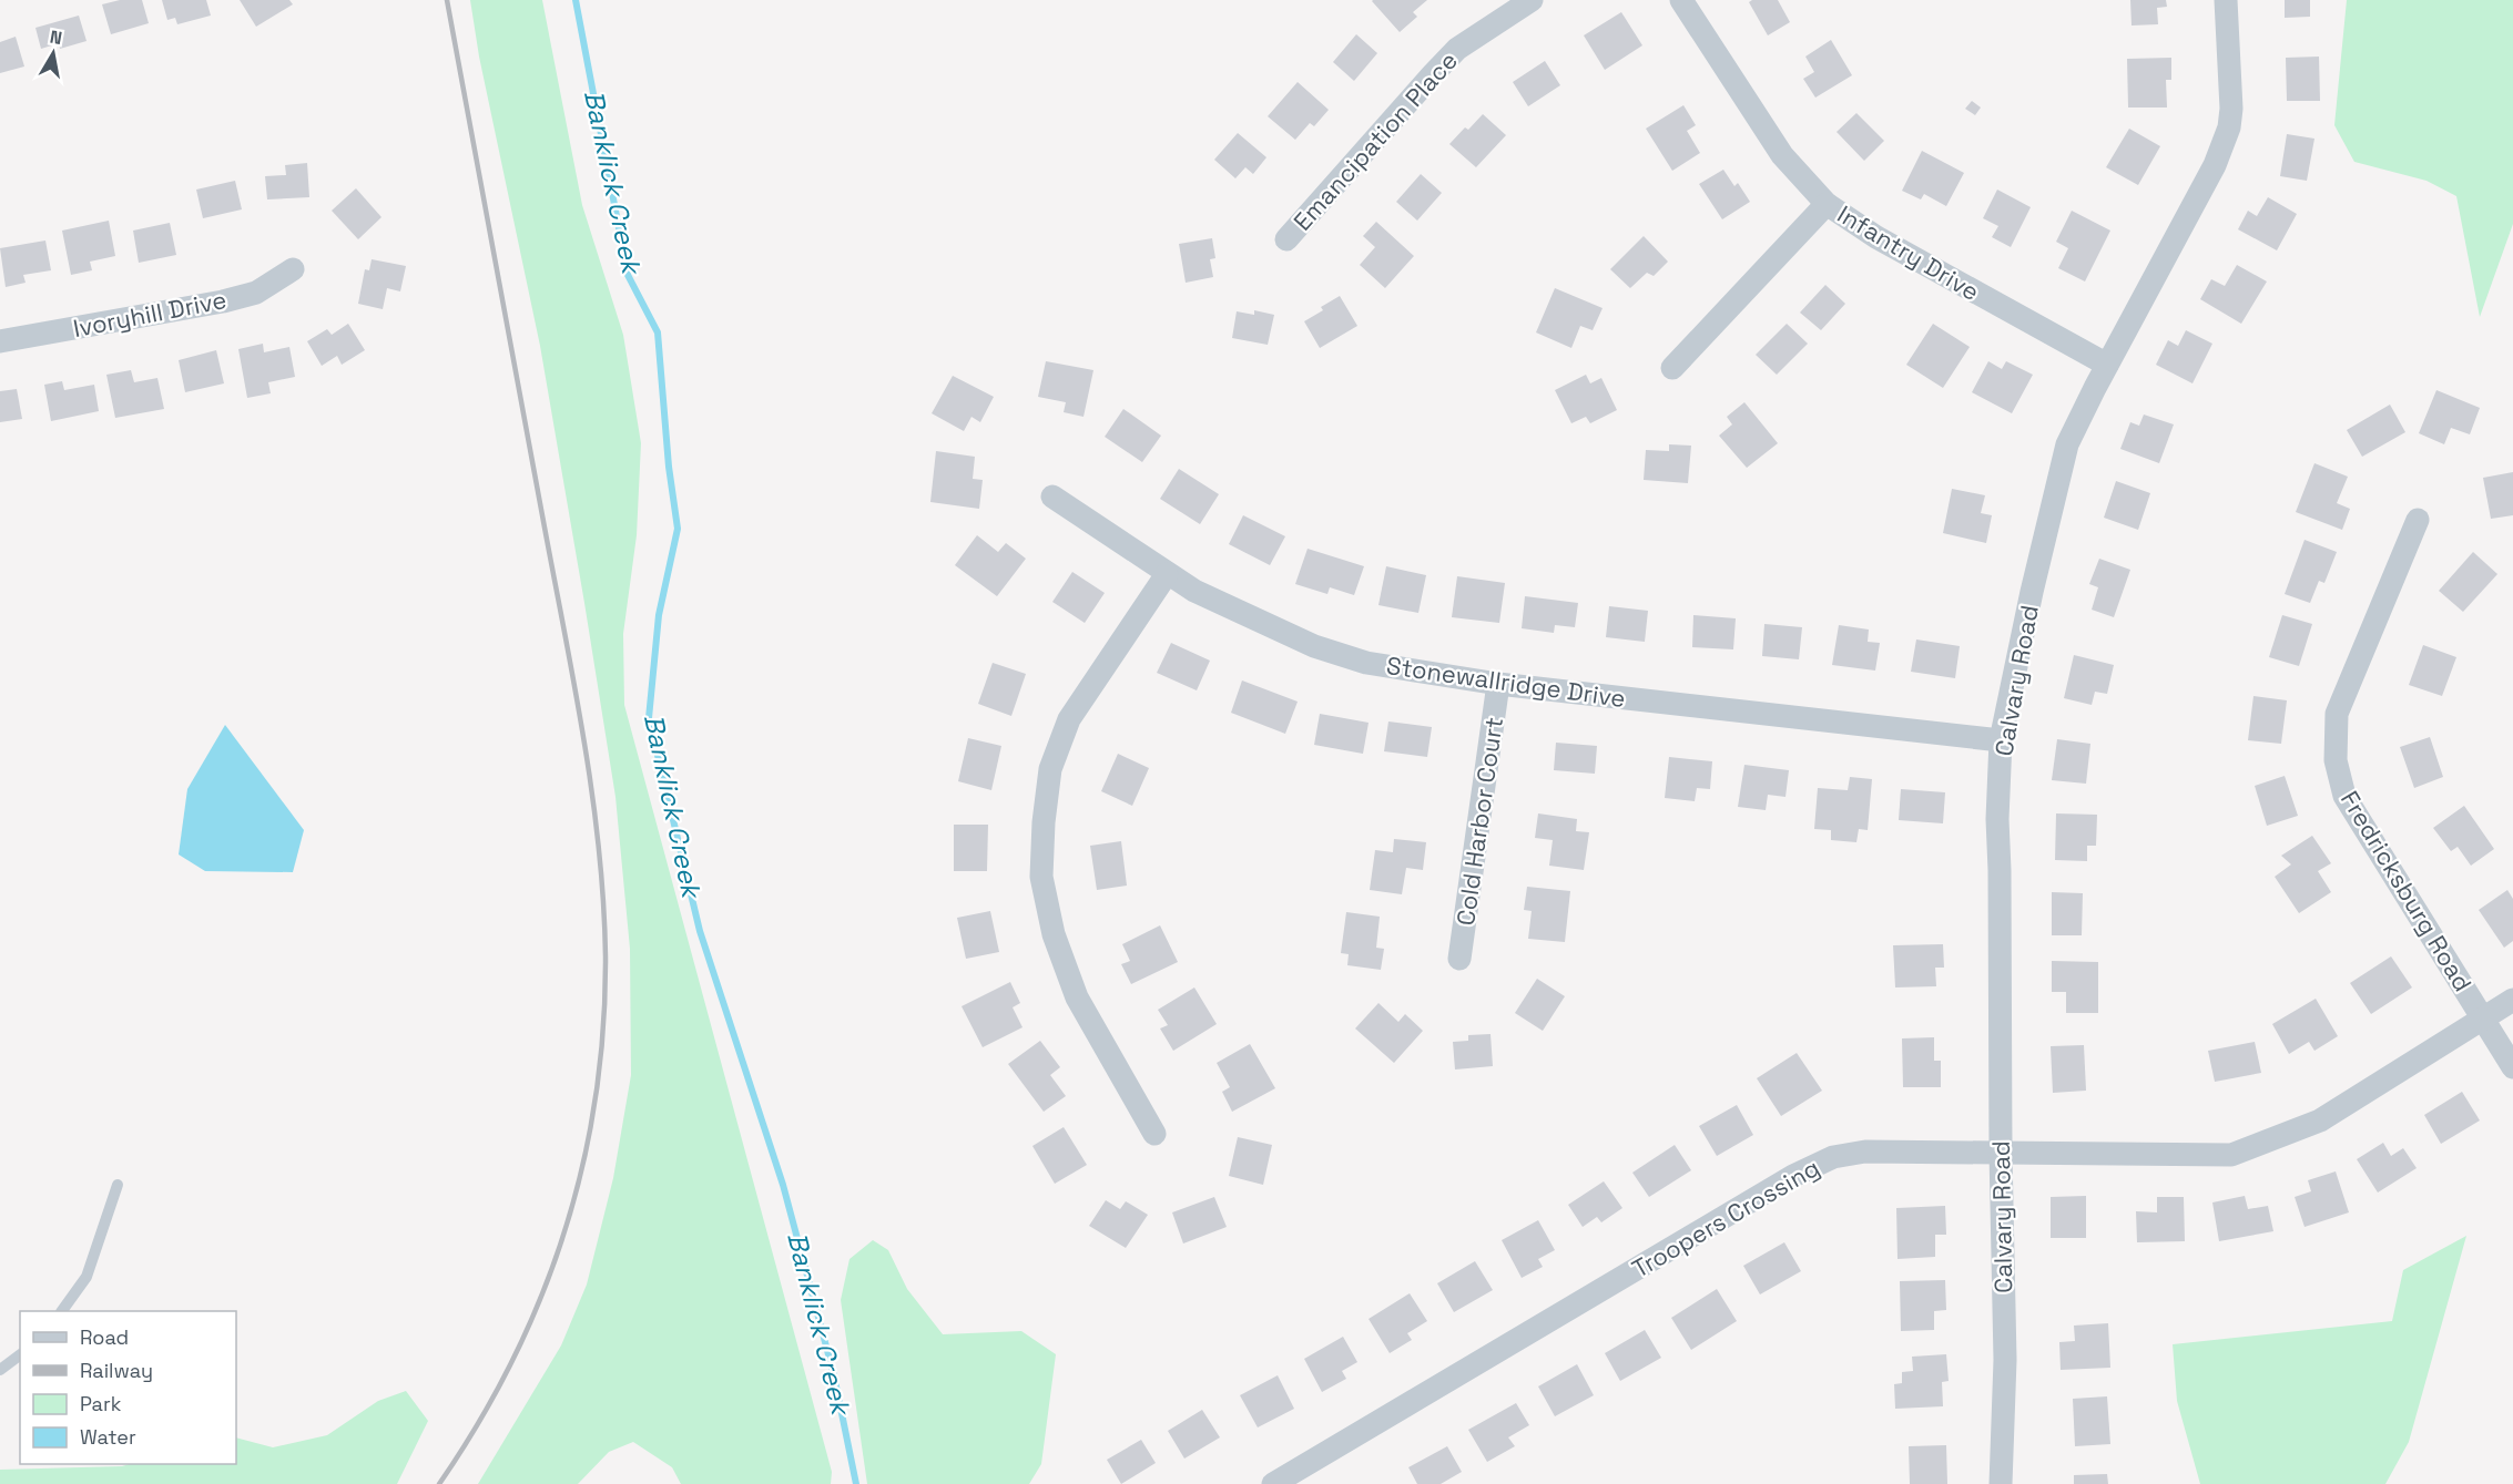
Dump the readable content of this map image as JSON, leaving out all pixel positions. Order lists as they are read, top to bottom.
{
  "streets": {
    "street": [
      "Emancipation Place",
      "Infantry Drive",
      "Ivoryhill Drive",
      "Calvary Road",
      "Stonewallridge Drive",
      "Cold Harbor Court",
      "Fredricksburg Road",
      "Troopers Crossing"
    ]
  },
  "crossings": [
    ["Infantry Drive", "Calvary Road"],
    ["Calvary Road", "Stonewallridge Drive"],
    ["Calvary Road", "Troopers Crossing"],
    ["Stonewallridge Drive", "Cold Harbor Court"],
    ["Fredricksburg Road", "Troopers Crossing"]
  ],
  "water": ["Banklick Creek"],
  "legend": [
    "Road",
    "Railway",
    "Park",
    "Water"
  ],
  "north": "top"
}
